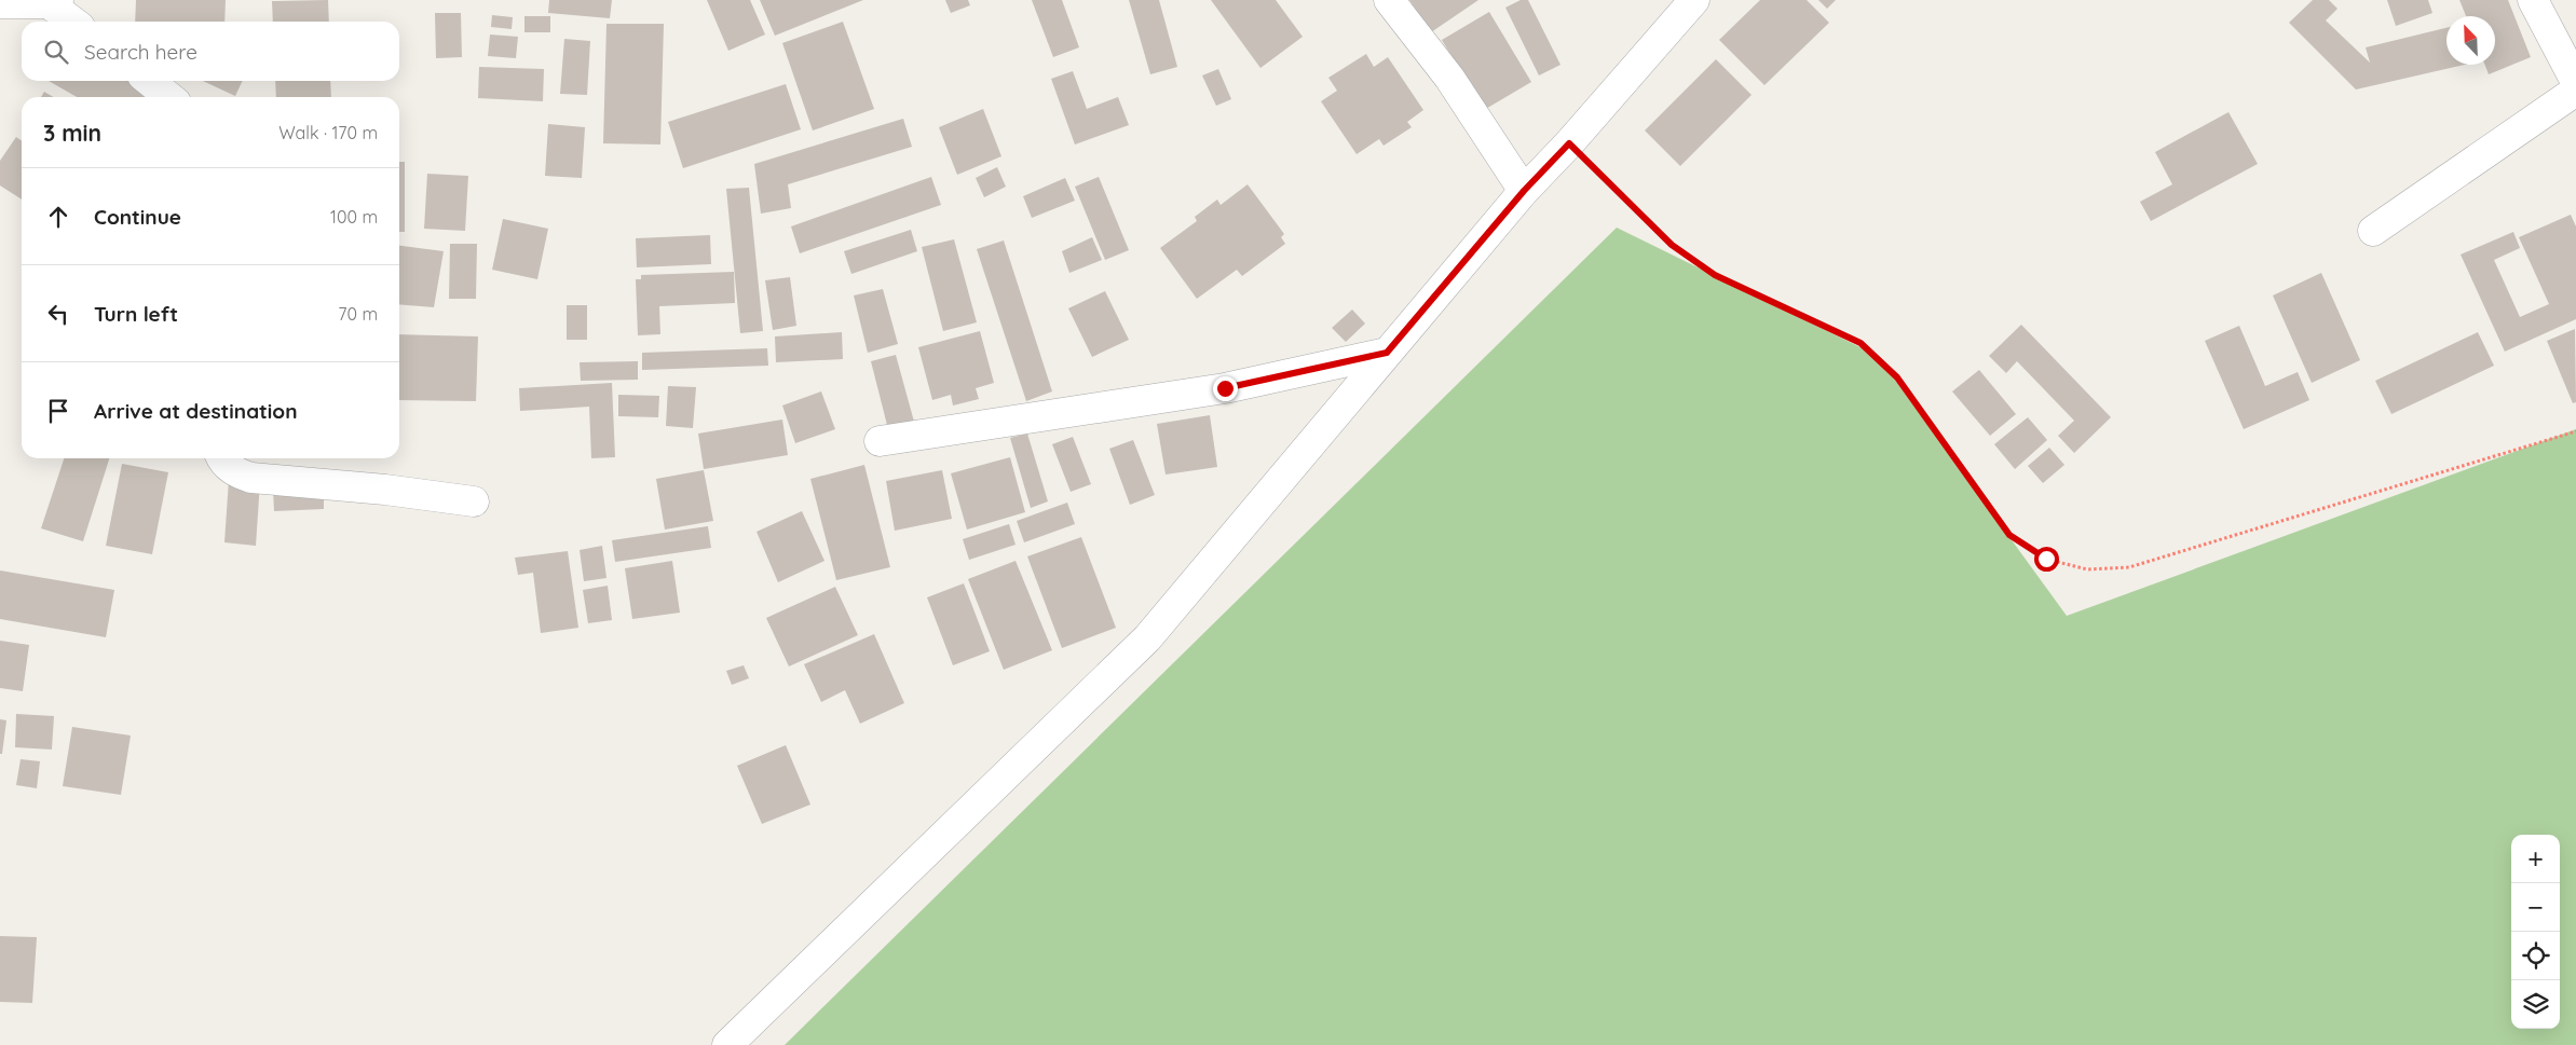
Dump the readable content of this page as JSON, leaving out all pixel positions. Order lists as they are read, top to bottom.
{
  "north": "top left",
  "page": {
    "search": "Search here",
    "heading": ["3 min", "Walk · 170 m"],
    "list": [
      ["Continue", "100 m"],
      ["Turn left", "70 m"],
      "Arrive at destination"
    ],
    "map_buttons": ["+", "−"]
  }
}
